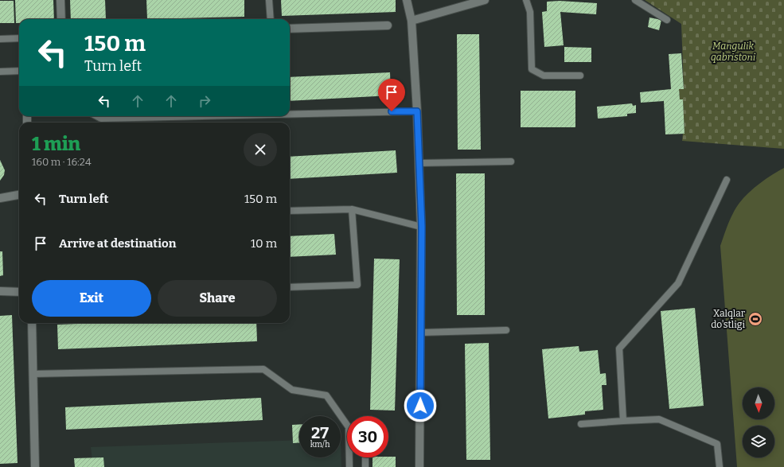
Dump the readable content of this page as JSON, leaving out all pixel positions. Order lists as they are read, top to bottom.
{
  "parks": ["Mangulik qabristoni"],
  "places": {
    "sports": ["Xalqlar do'stligi"]
  },
  "north": "bottom",
  "page": {
    "turn": ["150 m", "Turn left"],
    "heading": ["1 min", "160 m · 16:24"],
    "list": [
      {
        "name": "Turn left",
        "value": "150 m"
      },
      {
        "name": "Arrive at destination",
        "value": "10 m"
      }
    ],
    "buttons": ["Exit", "Share"],
    "speed": "27 km/h",
    "limit": "30"
  }
}
